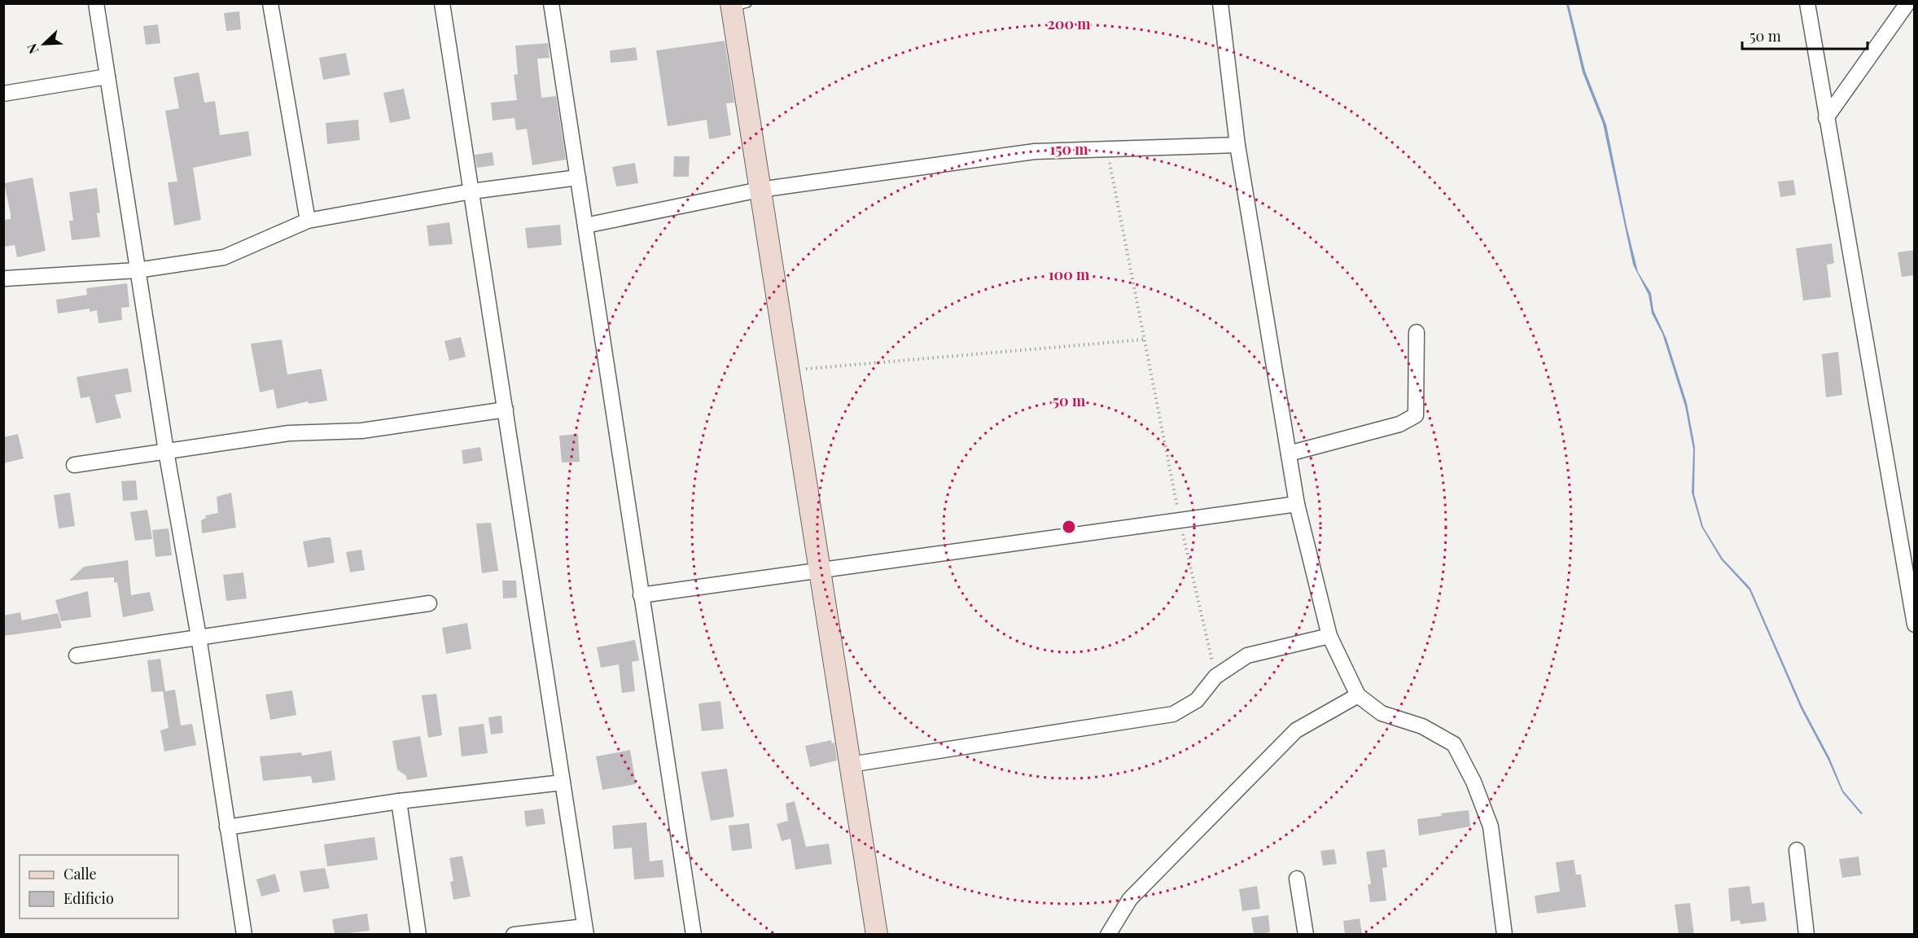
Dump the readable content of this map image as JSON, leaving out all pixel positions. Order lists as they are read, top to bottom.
{
  "legend": ["Calle", "Edificio"],
  "scale_bar": "50 m",
  "north": "bottom left",
  "rings": [
    "200 m",
    "150 m",
    "100 m",
    "50 m"
  ]
}
